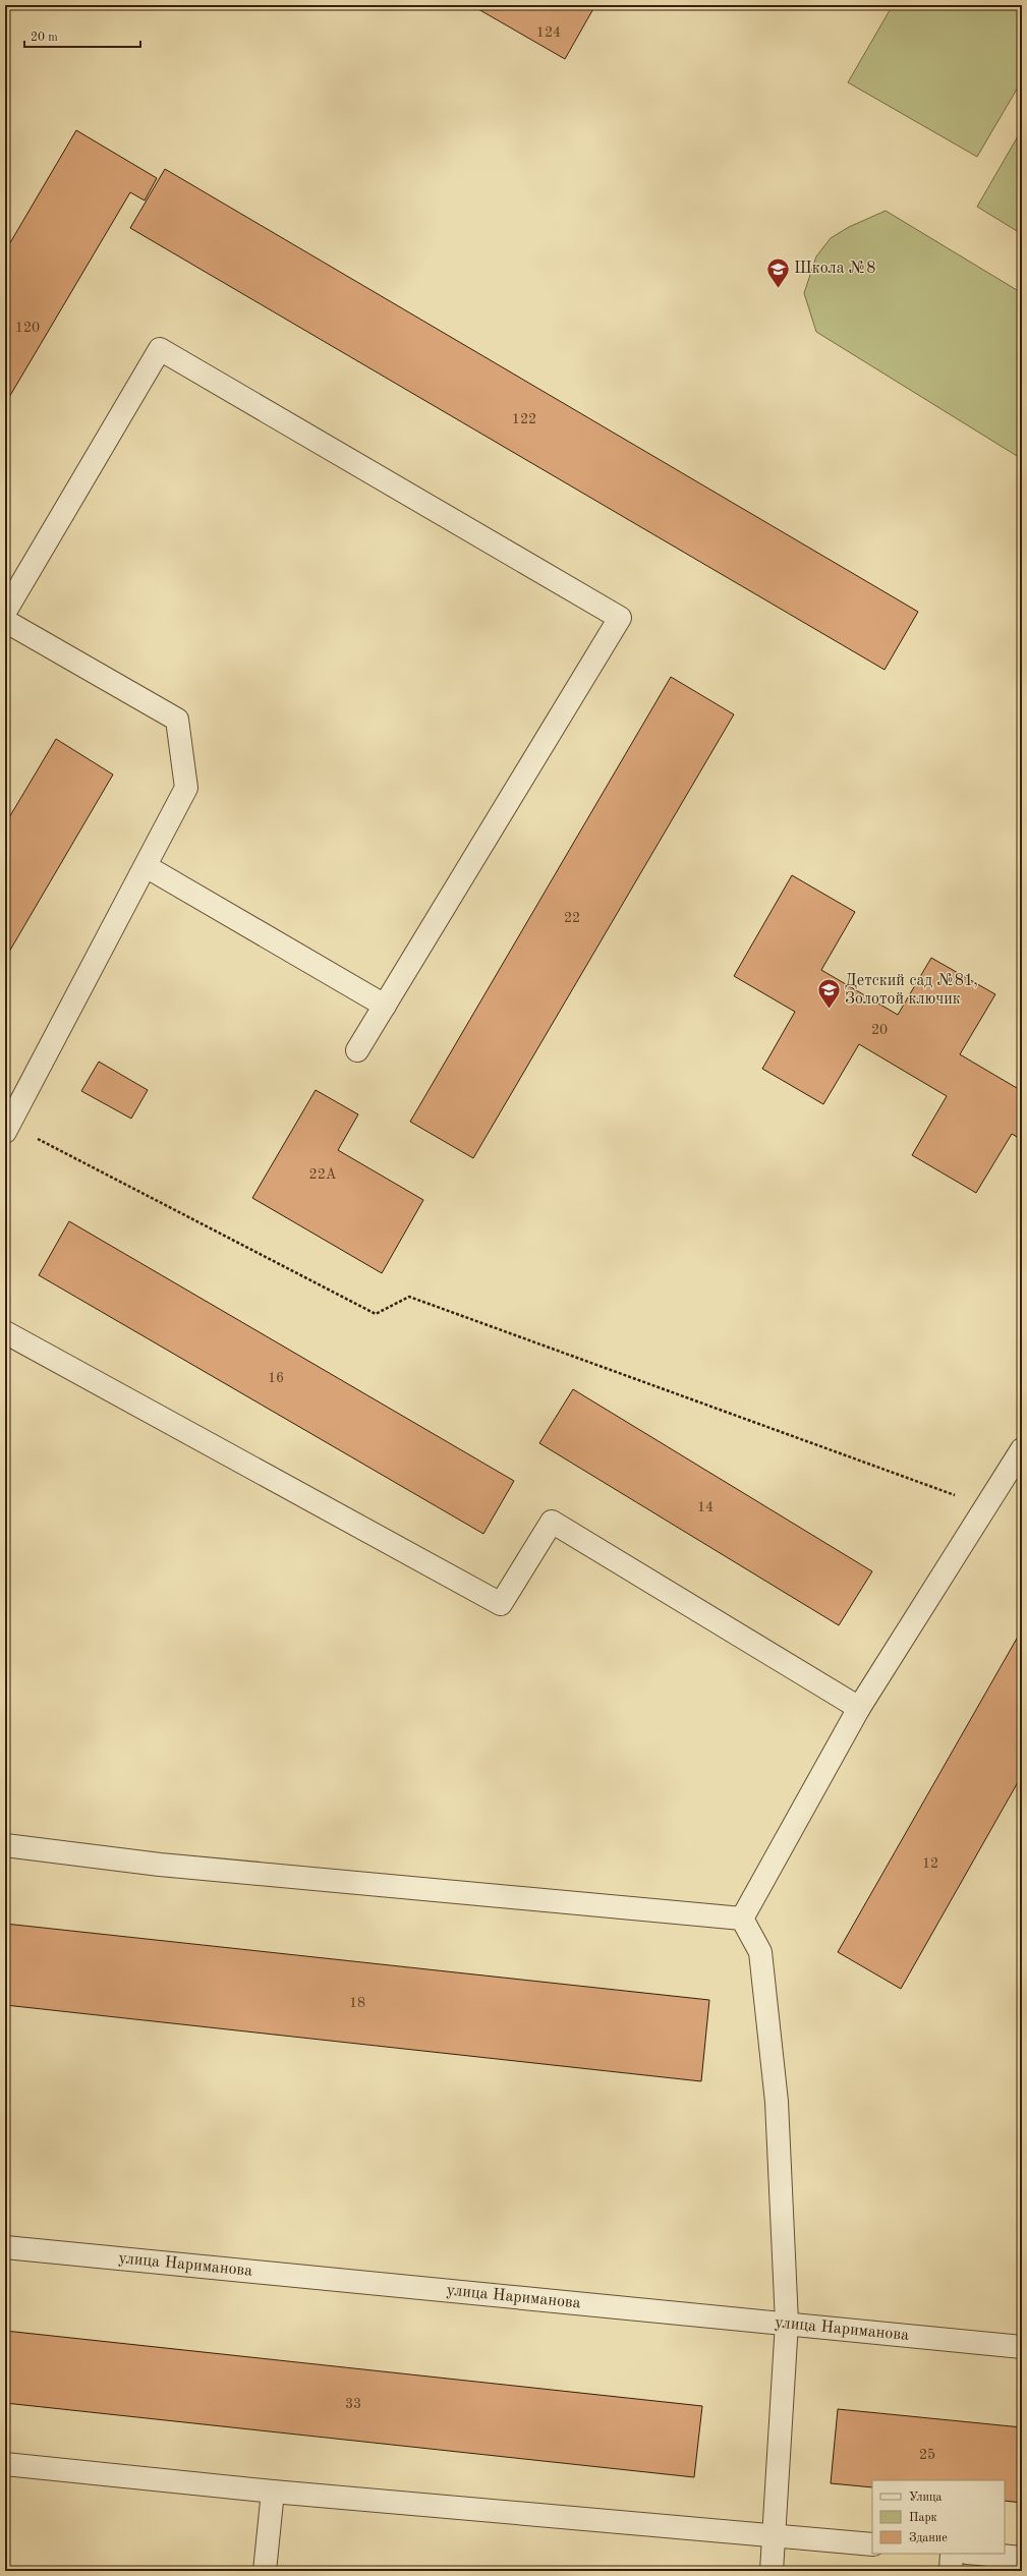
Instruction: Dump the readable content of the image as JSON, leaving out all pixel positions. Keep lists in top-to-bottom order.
{
  "streets": {
    "street": ["улица Нариманова"]
  },
  "places": {
    "school or university": ["Школа №8", "Детский сад №81, Золотой ключик"]
  },
  "house_numbers": [
    "124",
    "120",
    "122",
    "22",
    "20",
    "22А",
    "16",
    "14",
    "12",
    "18",
    "33",
    "25"
  ],
  "legend": ["Улица", "Парк", "Здание"],
  "scale_bar": "20 m"
}
